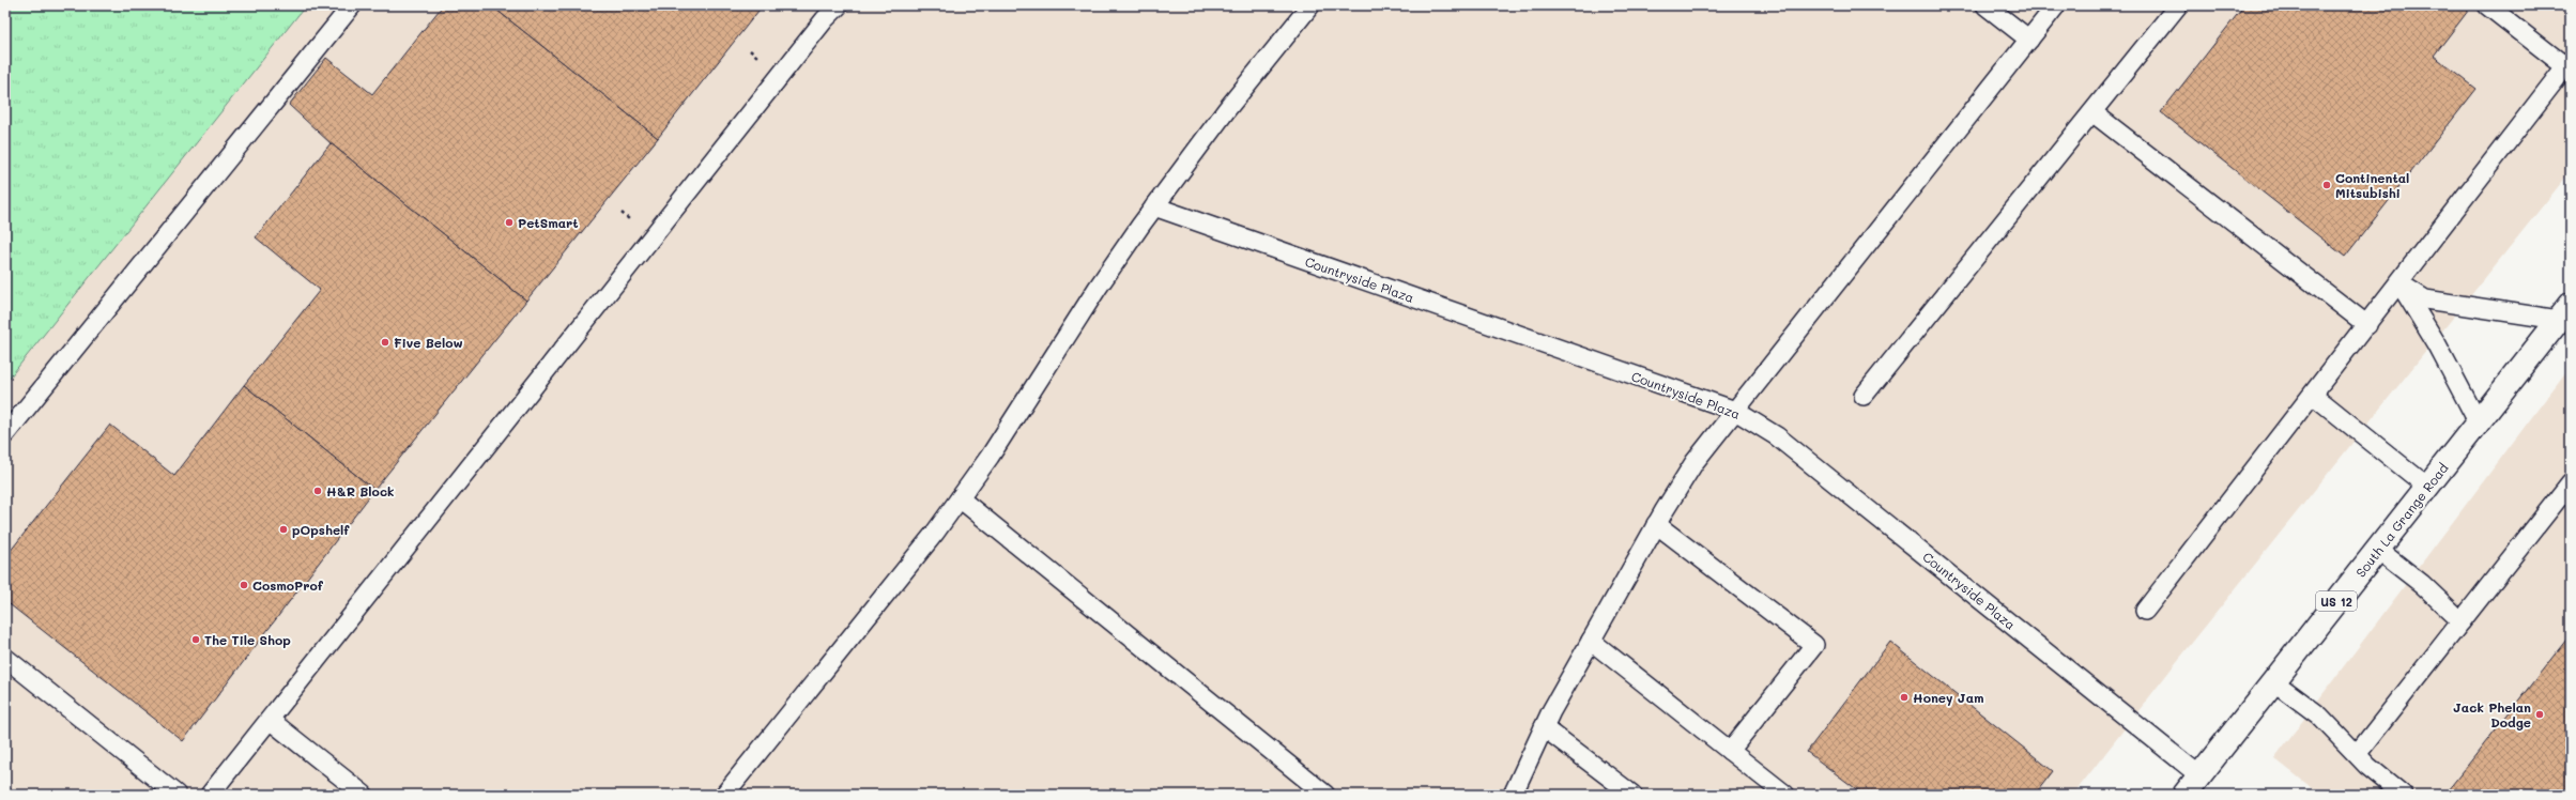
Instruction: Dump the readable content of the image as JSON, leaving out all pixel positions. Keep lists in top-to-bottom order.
{
  "streets": {
    "main road": ["South La Grange Road", "US 12"],
    "lane": ["Countryside Plaza"]
  },
  "crossings": [
    ["Countryside Plaza", "South La Grange Road"]
  ],
  "places": [
    "Continental Mitsubishi",
    "PetSmart",
    "Five Below",
    "H&R Block",
    "pOpshelf",
    "CosmoProf",
    "The Tile Shop",
    "Honey Jam",
    "Jack Phelan Dodge"
  ]
}
